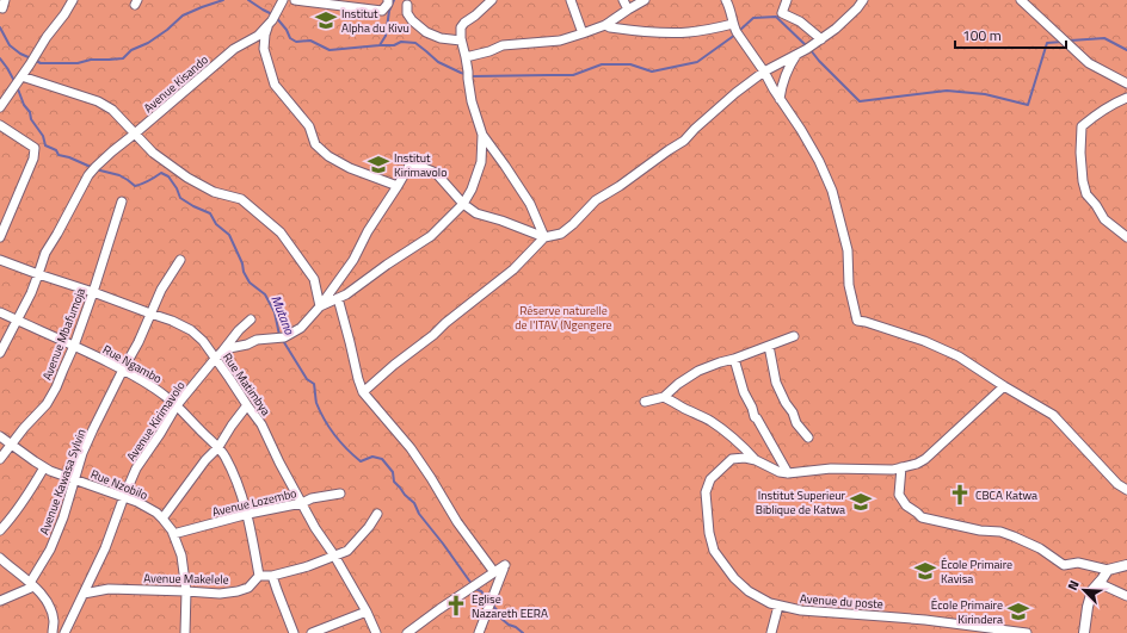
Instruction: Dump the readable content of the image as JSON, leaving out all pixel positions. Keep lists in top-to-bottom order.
{
  "streets": {
    "street": [
      "Avenue Kisando",
      "Avenue Mbafumoja",
      "Rue Ngambo",
      "Rue Matimbya",
      "Avenue Kirimavolo",
      "Avenue Kawasa Sylvin",
      "Rue Nzobilo",
      "Avenue Lozembo",
      "Avenue Makelele",
      "Avenue du poste"
    ]
  },
  "crossings": [
    ["Avenue Kisando", "Rue Matimbya"],
    ["Avenue Mbafumoja", "Rue Ngambo"],
    ["Avenue Mbafumoja", "Rue Matimbya"],
    ["Avenue Mbafumoja", "Rue Nzobilo"],
    ["Rue Ngambo", "Avenue Kirimavolo"],
    ["Rue Ngambo", "Avenue Kawasa Sylvin"],
    ["Rue Ngambo", "Avenue Lozembo"],
    ["Rue Ngambo", "Avenue Makelele"],
    ["Rue Matimbya", "Avenue Kirimavolo"],
    ["Rue Matimbya", "Avenue Kawasa Sylvin"],
    ["Rue Matimbya", "Avenue Lozembo"],
    ["Avenue Kirimavolo", "Rue Nzobilo"],
    ["Avenue Kirimavolo", "Avenue Makelele"],
    ["Avenue Kawasa Sylvin", "Rue Nzobilo"],
    ["Rue Nzobilo", "Avenue Lozembo"],
    ["Rue Nzobilo", "Avenue Makelele"]
  ],
  "water": ["Mutano"],
  "parks": ["Réserve naturelle de l'ITAV (Ngengere"],
  "places": {
    "school or university": [
      "Institut Alpha du Kivu",
      "Institut Kirimavolo",
      "Institut Superieur Biblique de Katwa",
      "École Primaire Kavisa",
      "École Primaire Kirindera"
    ],
    "church": ["CBCA Katwa", "Eglise Nazareth EERA"]
  },
  "scale_bar": "100 m",
  "north": "top left"
}
